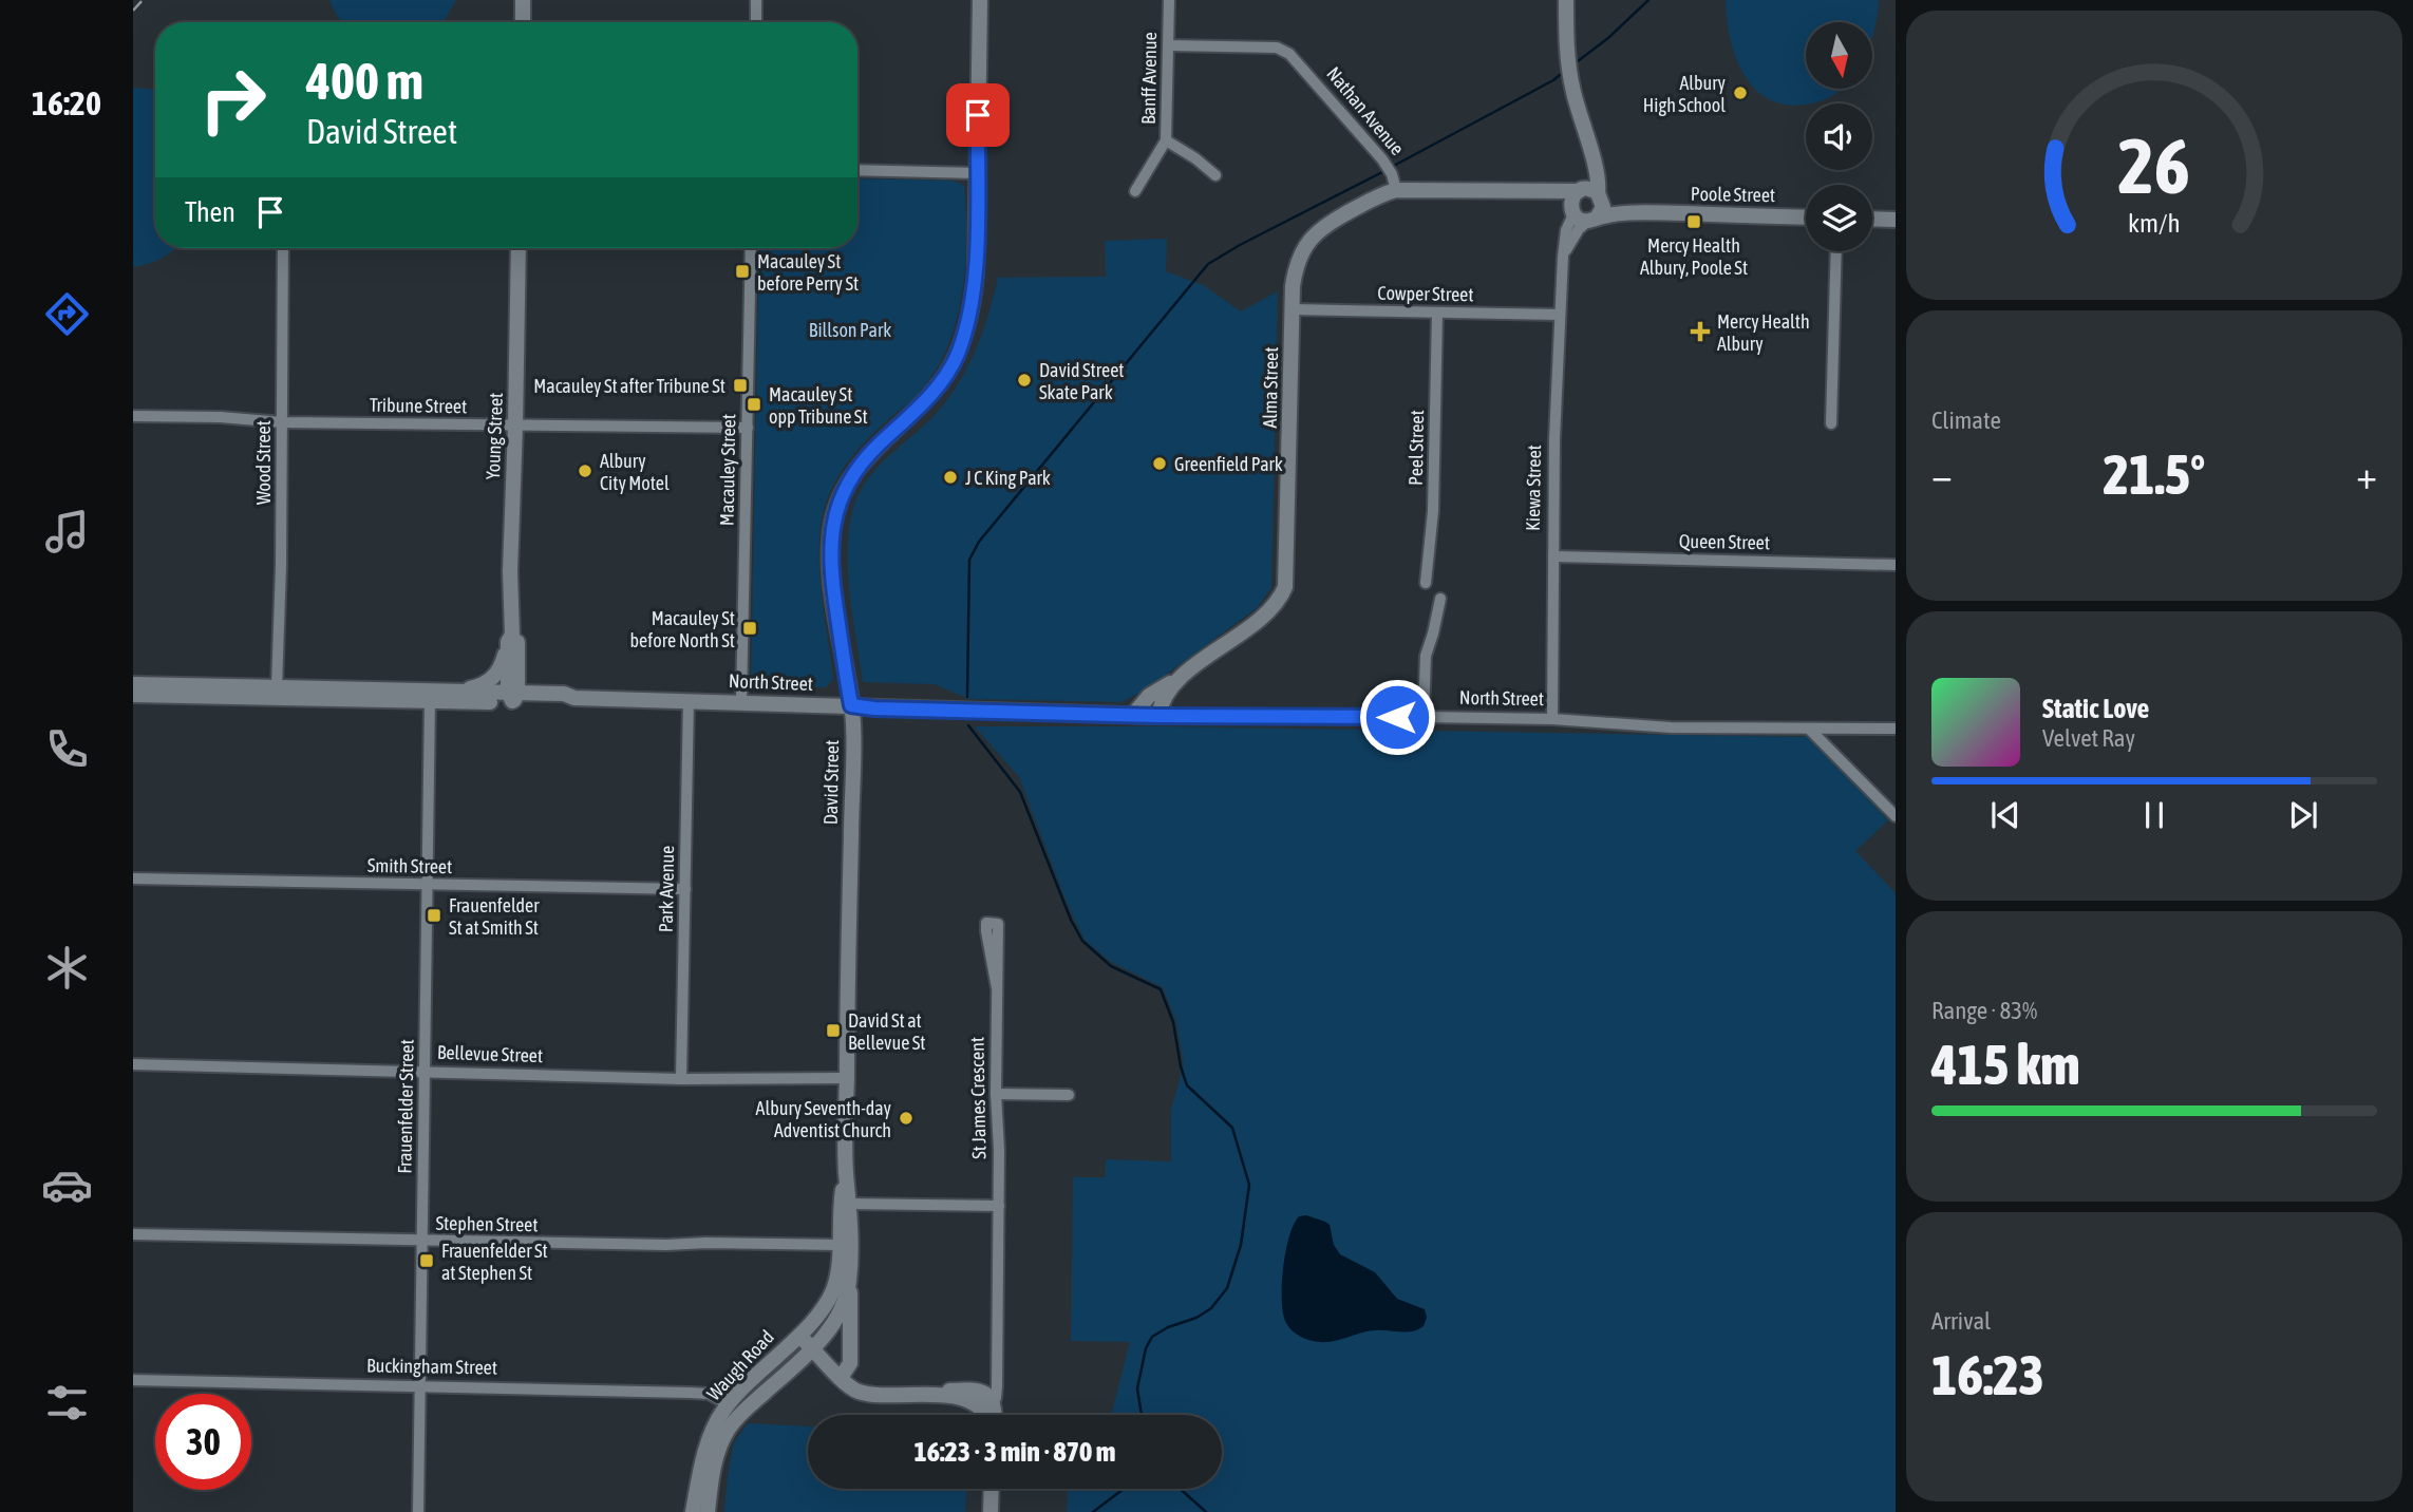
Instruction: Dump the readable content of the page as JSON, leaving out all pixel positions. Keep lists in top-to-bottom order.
{
  "streets": {
    "main road": [
      "Poole Street",
      "Alma Street",
      "Young Street",
      "North Street",
      "David Street",
      "Waugh Road"
    ],
    "street": [
      "Banff Avenue",
      "Nathan Avenue",
      "Cowper Street",
      "Tribune Street",
      "Peel Street",
      "Wood Street",
      "Macauley Street",
      "Kiewa Street",
      "Queen Street",
      "Smith Street",
      "Park Avenue",
      "Bellevue Street",
      "St James Crescent",
      "Frauenfelder Street",
      "Stephen Street",
      "Buckingham Street"
    ]
  },
  "crossings": [
    ["Banff Avenue", "Nathan Avenue"],
    ["Nathan Avenue", "Alma Street"],
    ["Poole Street", "Kiewa Street"],
    ["Cowper Street", "Alma Street"],
    ["Cowper Street", "Peel Street"],
    ["Cowper Street", "Kiewa Street"],
    ["Alma Street", "North Street"],
    ["Tribune Street", "Young Street"],
    ["Tribune Street", "Wood Street"],
    ["Tribune Street", "Macauley Street"],
    ["Young Street", "North Street"],
    ["Wood Street", "North Street"],
    ["Macauley Street", "North Street"],
    ["Kiewa Street", "Queen Street"],
    ["Kiewa Street", "North Street"],
    ["North Street", "David Street"],
    ["North Street", "Park Avenue"],
    ["North Street", "Frauenfelder Street"],
    ["David Street", "Bellevue Street"],
    ["David Street", "Stephen Street"],
    ["David Street", "Waugh Road"],
    ["Smith Street", "Park Avenue"],
    ["Smith Street", "Frauenfelder Street"],
    ["Park Avenue", "Bellevue Street"],
    ["Bellevue Street", "Frauenfelder Street"],
    ["Frauenfelder Street", "Stephen Street"],
    ["Frauenfelder Street", "Buckingham Street"],
    ["Waugh Road", "Buckingham Street"]
  ],
  "parks": ["Billson Park"],
  "places": {
    "other": [
      "Albury High School",
      "David Street Skate Park",
      "Greenfield Park",
      "Albury City Motel",
      "J C King Park",
      "Albury Seventh-day Adventist Church"
    ],
    "transit": [
      "Mercy Health Albury, Poole St",
      "Macauley St before Perry St",
      "Macauley St after Tribune St",
      "Macauley St opp Tribune St",
      "Macauley St before North St",
      "Frauenfelder St at Smith St",
      "David St at Bellevue St",
      "Frauenfelder St at Stephen St"
    ],
    "health": ["Mercy Health Albury"]
  },
  "north": "bottom",
  "page": {
    "tabs": "16:20",
    "turn": ["400 m", "David Street"],
    "then": "Then",
    "tile": [
      "Climate",
      ["Range · 83%", "415 km"],
      ["Arrival", "16:23"]
    ],
    "heat": ["−", "21.5°", "+"],
    "song": ["Static Love", "Velvet Ray"],
    "limit": "30",
    "trip": "16:23 · 3 min · 870 m",
    "gauge": ["26", "km/h"]
  }
}
